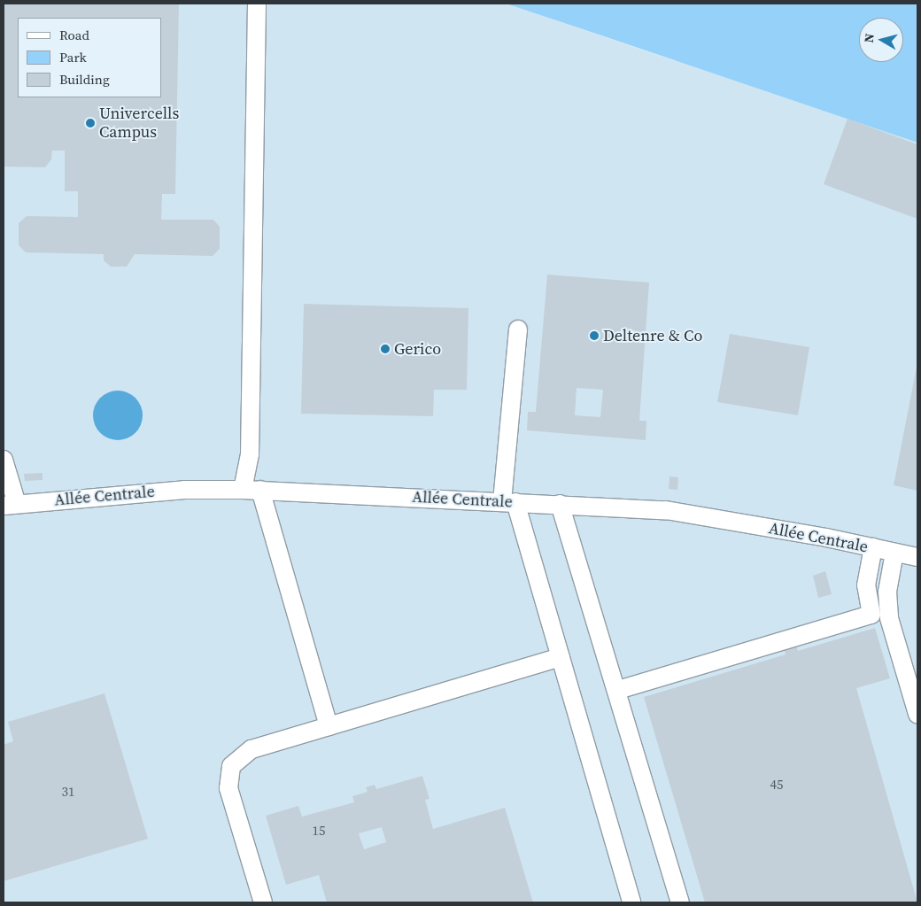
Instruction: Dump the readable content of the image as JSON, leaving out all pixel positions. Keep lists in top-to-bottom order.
{
  "streets": {
    "street": ["Allée Centrale"]
  },
  "places": ["Univercells Campus", "Deltenre & Co", "Gerico"],
  "house_numbers": ["45", "31", "15"],
  "legend": ["Road", "Park", "Building"],
  "north": "left"
}
